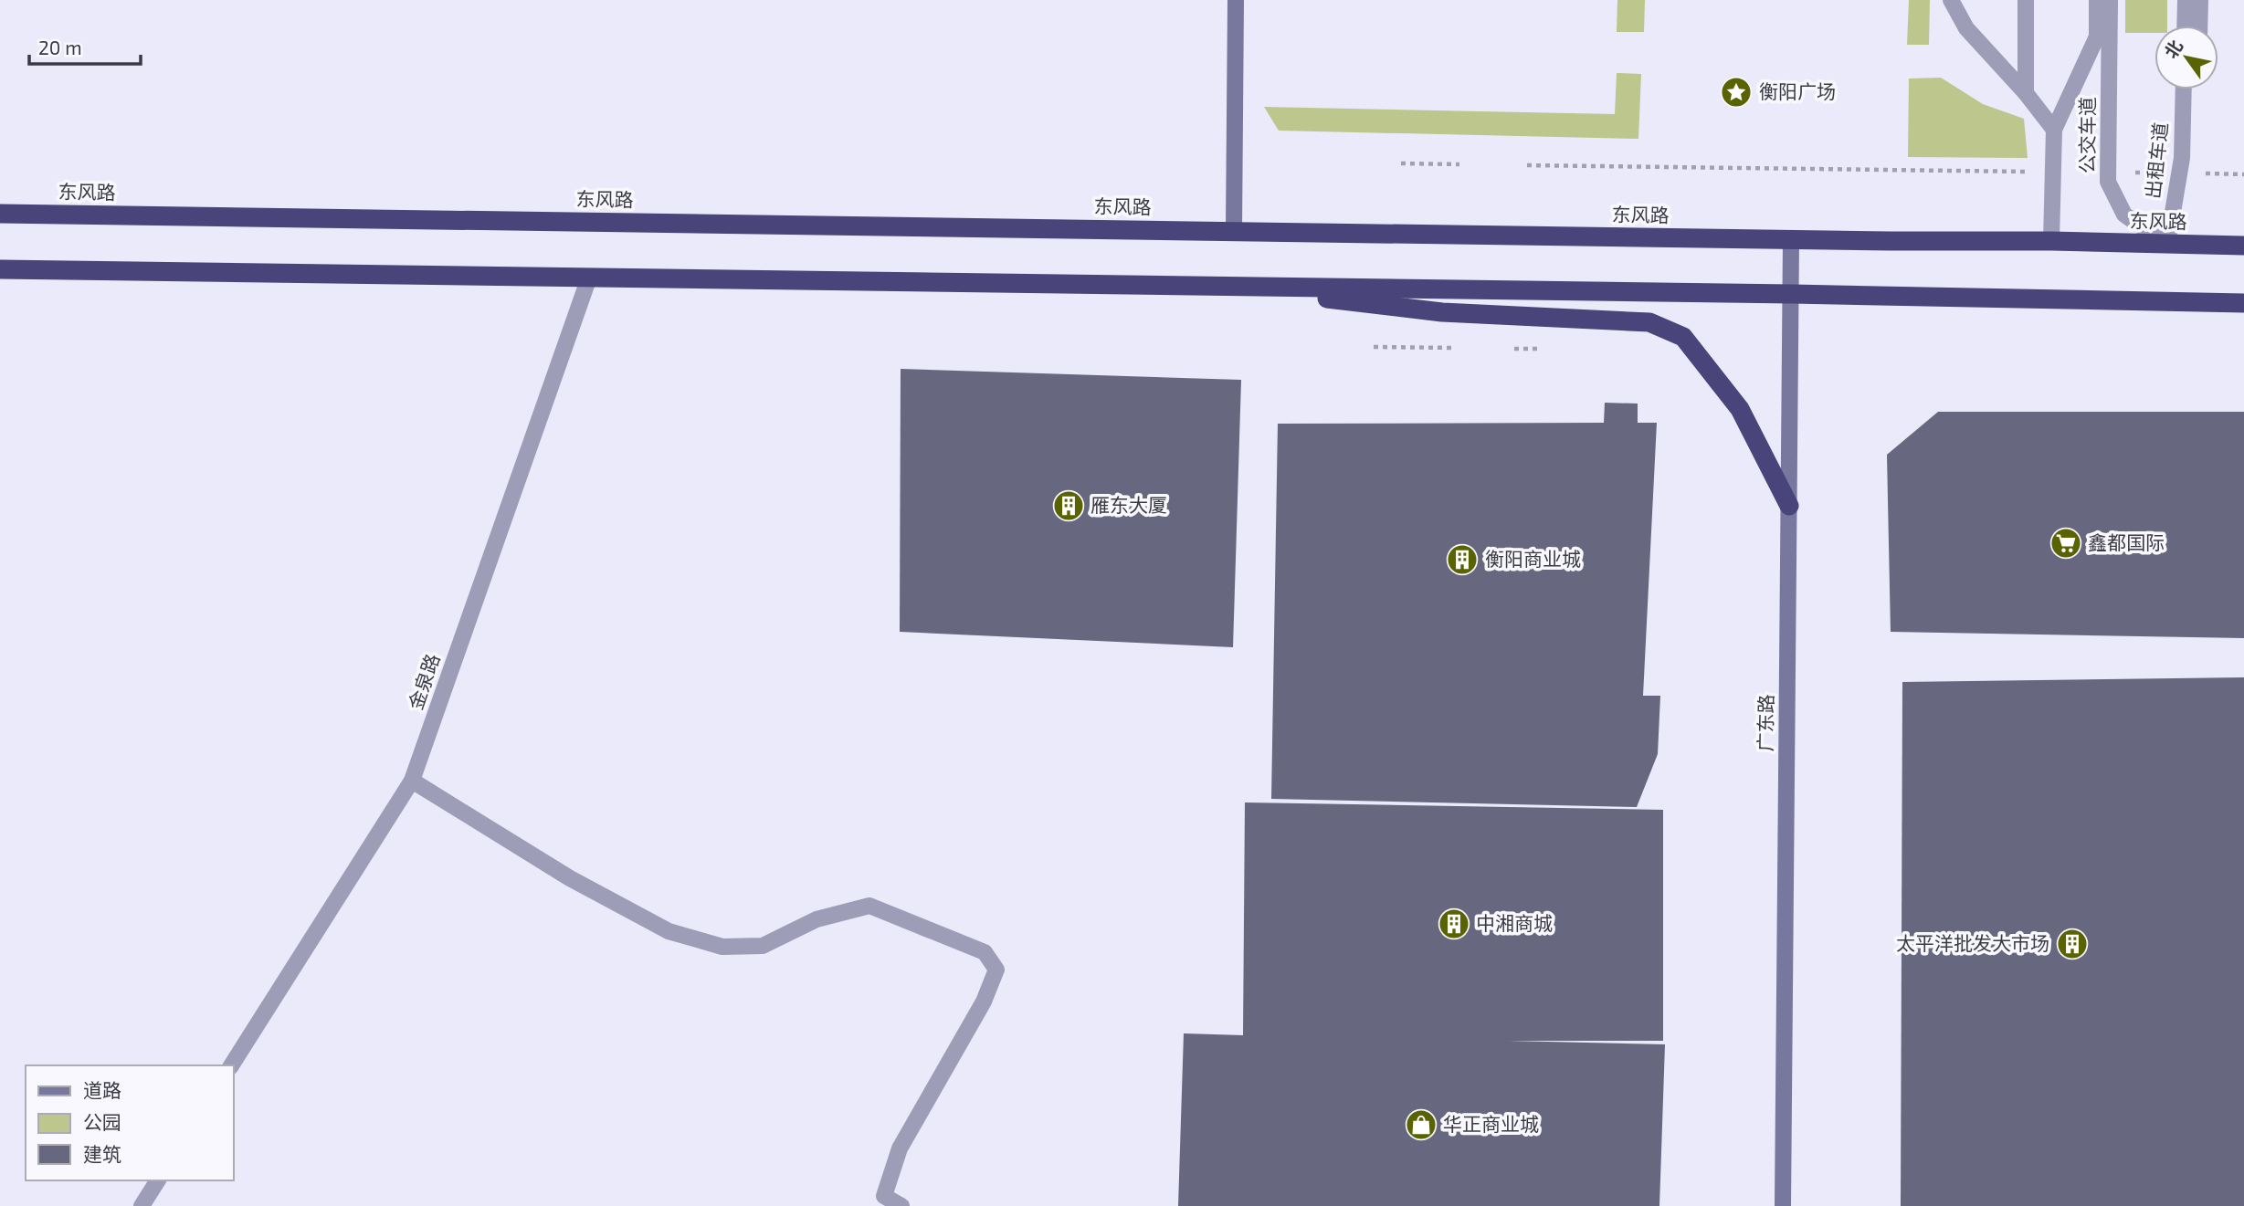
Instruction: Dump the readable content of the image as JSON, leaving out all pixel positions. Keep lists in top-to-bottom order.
{
  "streets": {
    "highway": ["东风路"],
    "main road": ["广东路"],
    "street": ["公交车道", "出租车道", "金泉路"]
  },
  "crossings": [
    ["公交车道", "出租车道"],
    ["公交车道", "东风路"],
    ["出租车道", "东风路"],
    ["东风路", "广东路"]
  ],
  "places": {
    "place": ["衡阳广场"],
    "building": [
      "雁东大厦",
      "衡阳商业城",
      "中湘商城",
      "太平洋批发大市场"
    ],
    "supermarket": ["鑫都国际"],
    "shop": ["华正商业城"]
  },
  "legend": ["道路", "公园", "建筑"],
  "scale_bar": "20 m",
  "north": "top left"
}
